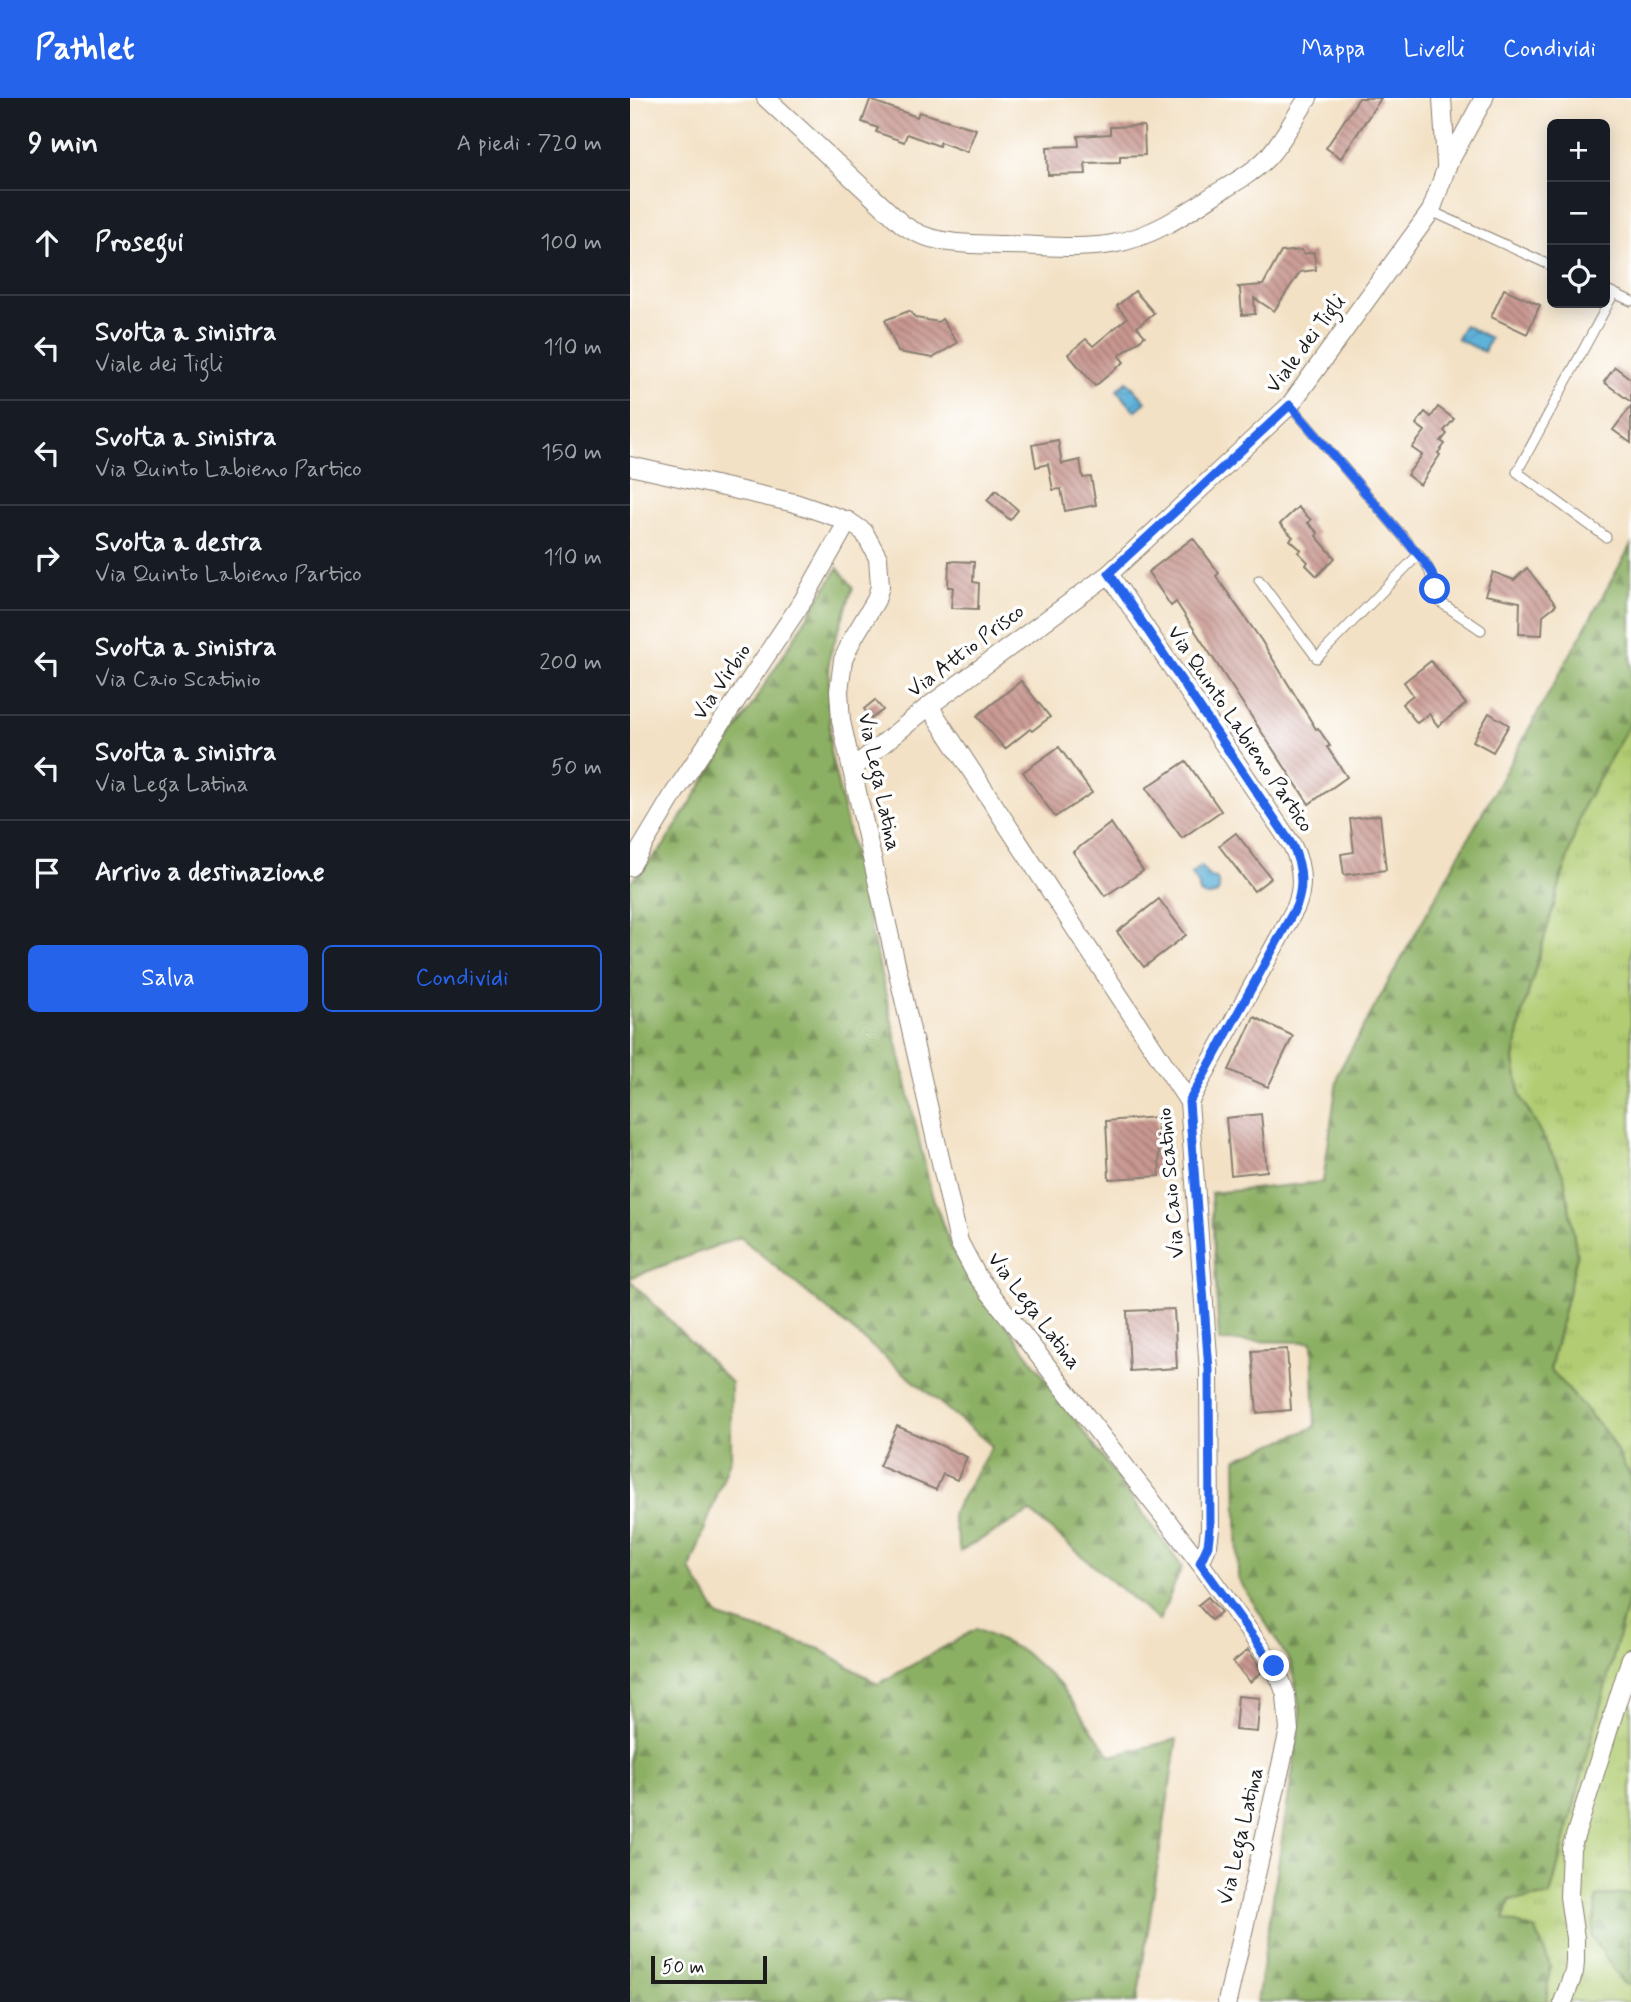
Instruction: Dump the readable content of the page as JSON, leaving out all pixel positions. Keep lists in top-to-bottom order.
{
  "streets": {
    "street": [
      "Viale dei Tigli",
      "Via Attio Prisco",
      "Via Virbio",
      "Via Quinto Labieno Partico",
      "Via Lega Latina",
      "Via Caio Scatinio"
    ]
  },
  "crossings": [
    ["Viale dei Tigli", "Via Attio Prisco"],
    ["Viale dei Tigli", "Via Quinto Labieno Partico"],
    ["Via Attio Prisco", "Via Quinto Labieno Partico"],
    ["Via Attio Prisco", "Via Lega Latina"],
    ["Via Attio Prisco", "Via Caio Scatinio"],
    ["Via Virbio", "Via Lega Latina"],
    ["Via Quinto Labieno Partico", "Via Caio Scatinio"],
    ["Via Lega Latina", "Via Caio Scatinio"]
  ],
  "scale_bar": "50 m",
  "page": {
    "header": "Pathlet",
    "nav": ["Mappa", "Livelli", "Condividi"],
    "heading": ["9 min", "A piedi · 720 m"],
    "map_buttons": ["+", "−"],
    "list": [
      ["Prosegui", "100 m"],
      ["Svolta a sinistra", "Viale dei Tigli", "110 m"],
      ["Svolta a sinistra", "Via Quinto Labieno Partico", "150 m"],
      ["Svolta a destra", "Via Quinto Labieno Partico", "110 m"],
      ["Svolta a sinistra", "Via Caio Scatinio", "200 m"],
      ["Svolta a sinistra", "Via Lega Latina", "50 m"],
      "Arrivo a destinazione"
    ],
    "buttons": ["Salva", "Condividi"],
    "scale": "50 m"
  }
}
